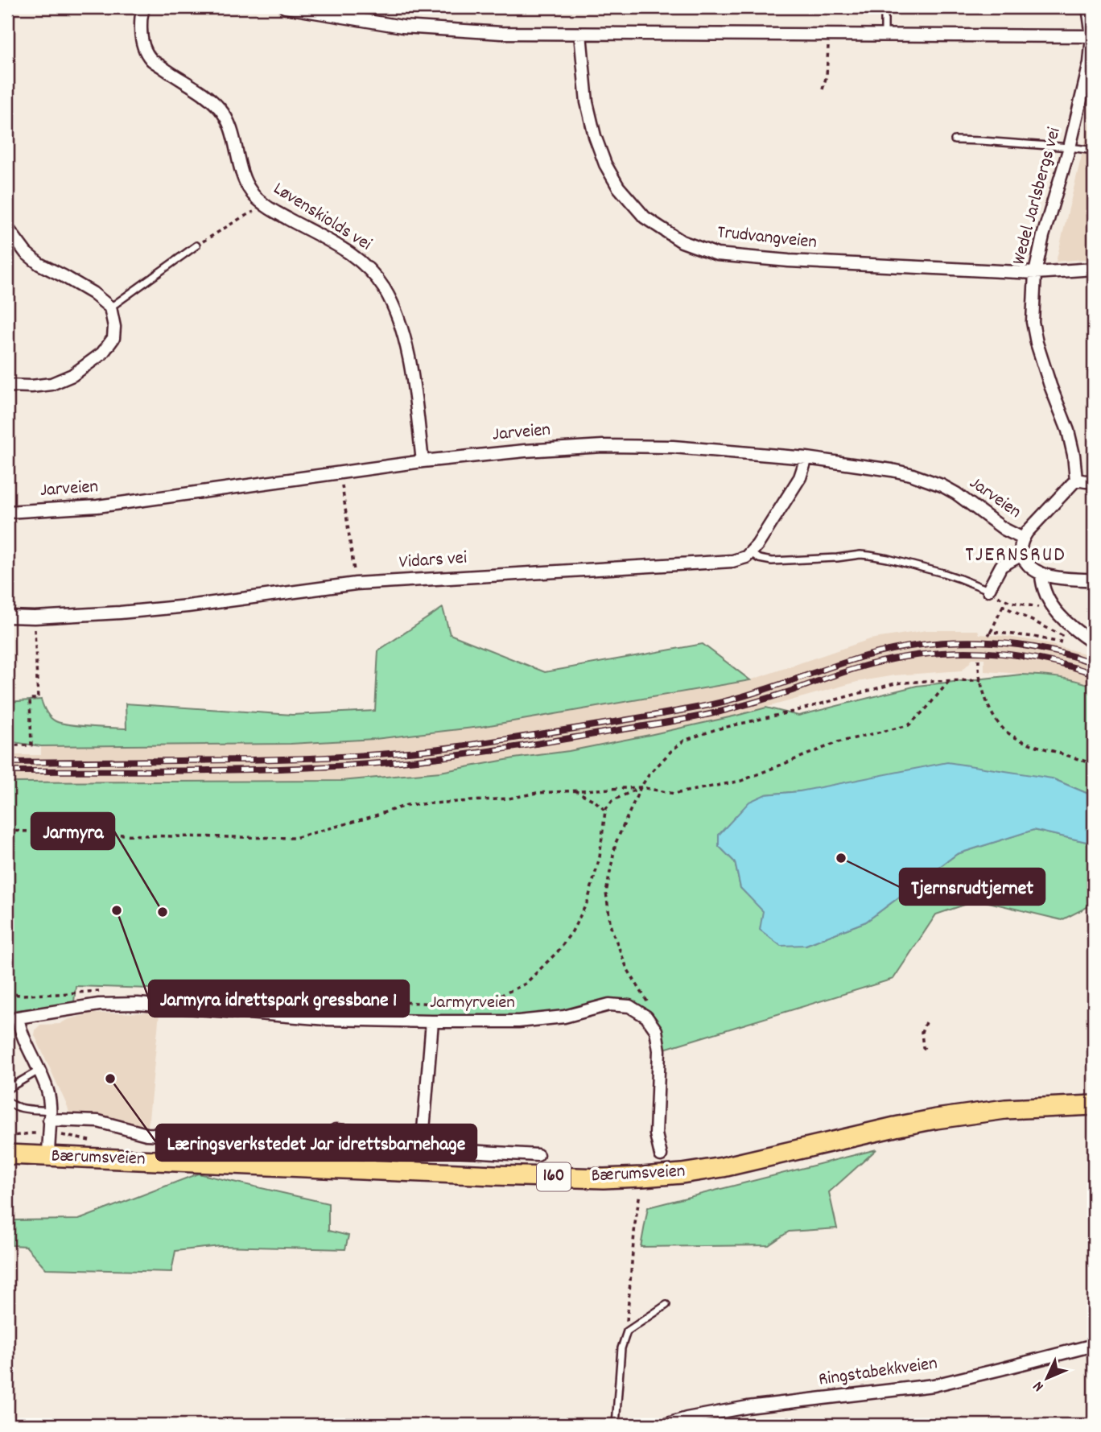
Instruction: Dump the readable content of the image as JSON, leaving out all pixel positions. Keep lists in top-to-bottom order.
{
  "streets": {
    "main road": ["Bærumsveien", "160"],
    "street": [
      "Wedel Jarlsbergs vei",
      "Løvenskiolds vei",
      "Trudvangveien",
      "Jarveien",
      "Vidars vei",
      "Jarmyrveien",
      "Ringstabekkveien"
    ]
  },
  "crossings": [
    ["Wedel Jarlsbergs vei", "Trudvangveien"],
    ["Løvenskiolds vei", "Jarveien"],
    ["Jarmyrveien", "Bærumsveien"]
  ],
  "districts": ["TJERNSRUD"],
  "places": [
    "Tjernsrudtjernet",
    "Jarmyra idrettspark gressbane 1",
    "Jarmyra",
    "Læringsverkstedet Jar idrettsbarnehage"
  ],
  "north": "bottom left"
}
